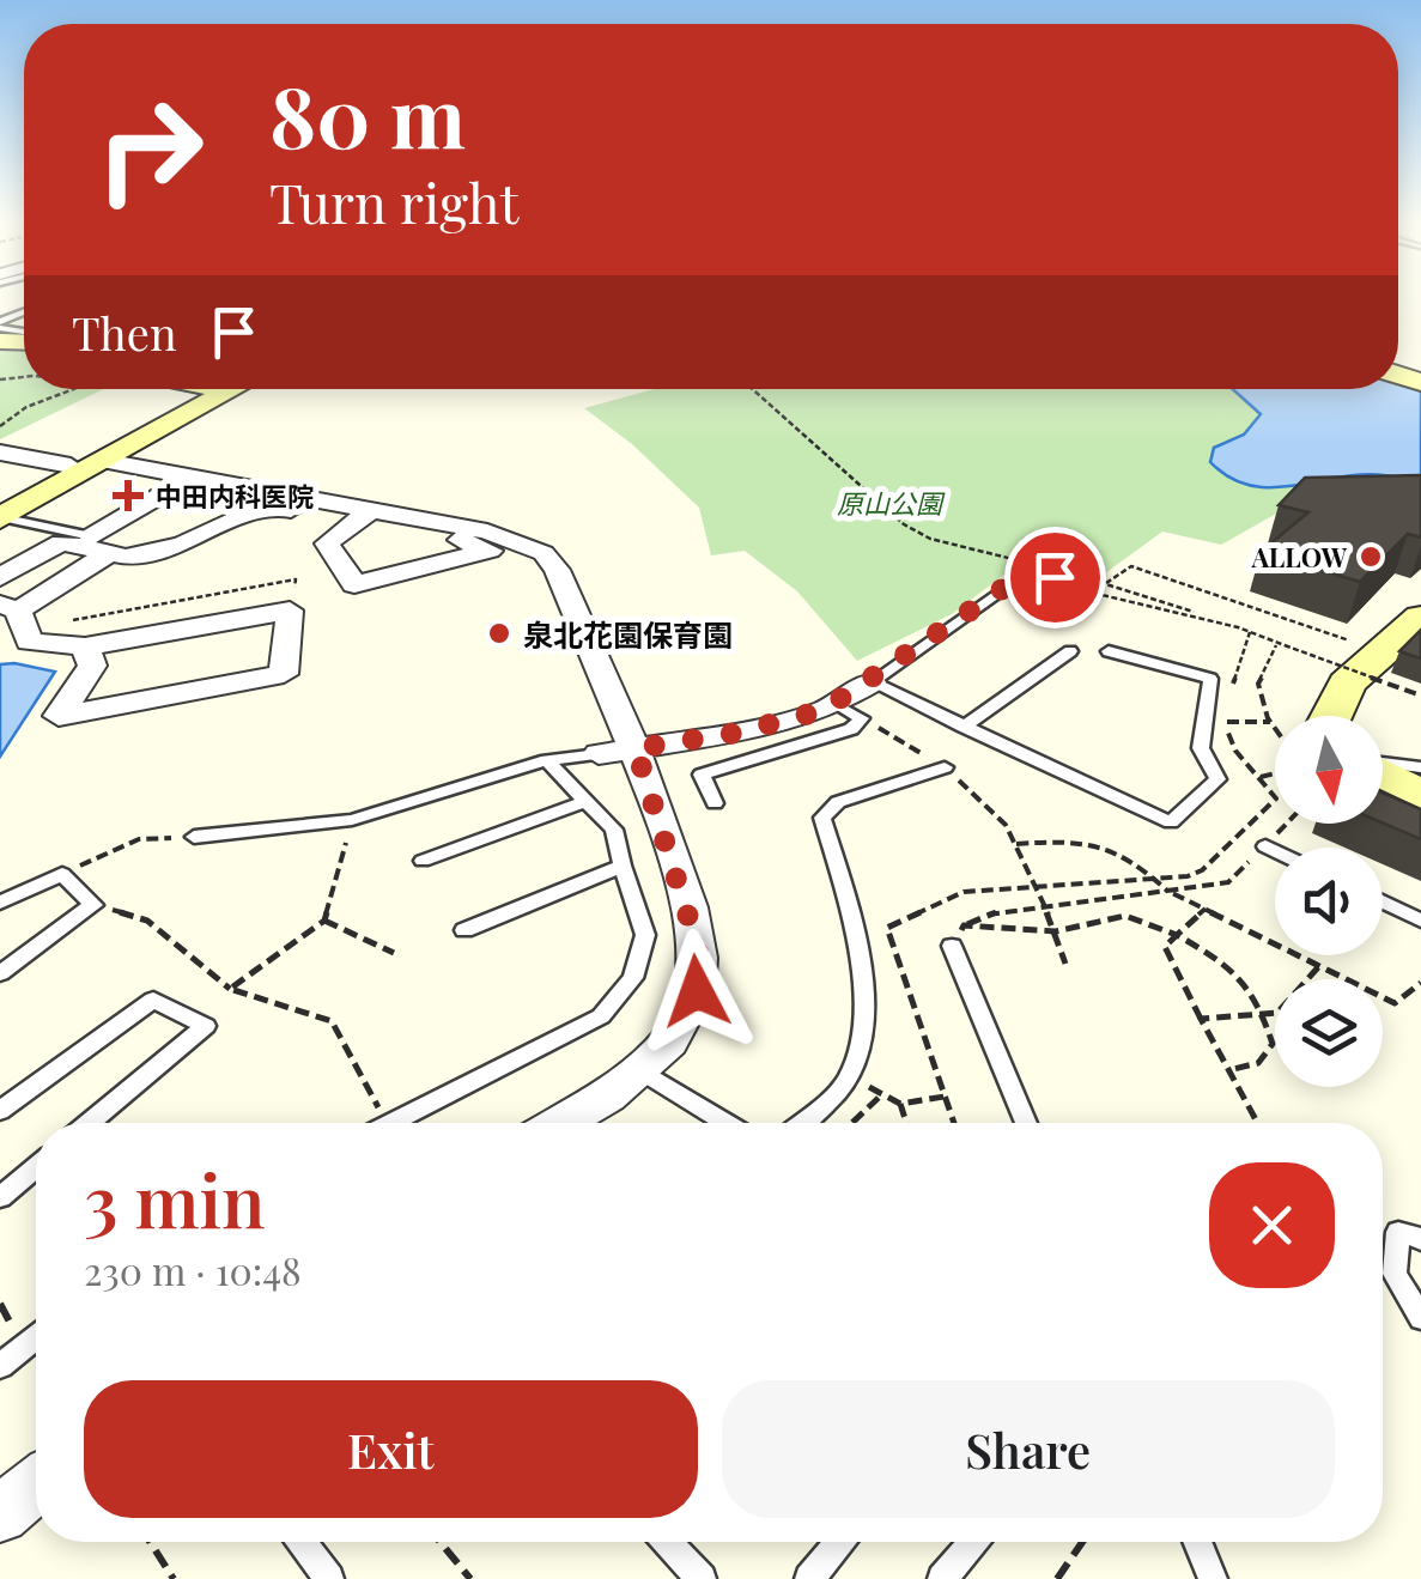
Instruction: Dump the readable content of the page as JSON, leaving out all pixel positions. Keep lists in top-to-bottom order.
{
  "parks": ["原山公園"],
  "places": {
    "health": ["中田内科医院"],
    "other": ["ALLOW", "泉北花園保育園"]
  },
  "north": "bottom",
  "page": {
    "turn": ["80 m", "Turn right"],
    "then": "Then",
    "heading": ["3 min", "230 m · 10:48"],
    "buttons": ["Exit", "Share"]
  }
}
